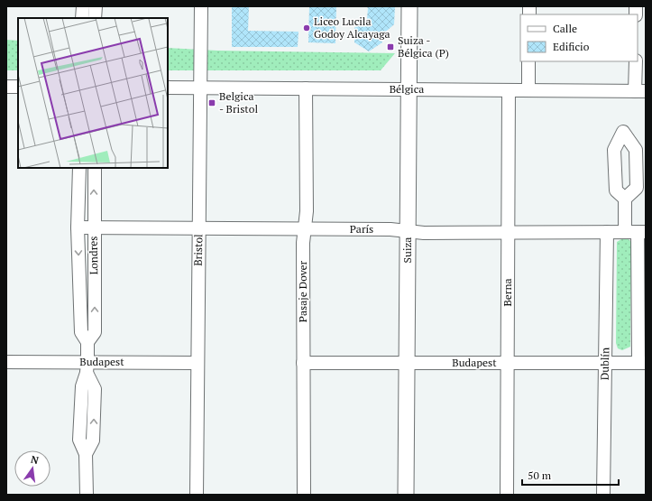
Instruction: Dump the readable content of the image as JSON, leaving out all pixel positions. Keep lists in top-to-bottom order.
{
  "streets": {
    "street": [
      "Bélgica",
      "París",
      "Bristol",
      "Suiza",
      "Londres",
      "Pasaje Dover",
      "Berna",
      "Budapest",
      "Dublín"
    ]
  },
  "crossings": [
    ["Bélgica", "Bristol"],
    ["Bélgica", "Suiza"],
    ["Bélgica", "Pasaje Dover"],
    ["Bélgica", "Berna"],
    ["París", "Bristol"],
    ["París", "Suiza"],
    ["París", "Londres"],
    ["París", "Pasaje Dover"],
    ["París", "Berna"],
    ["París", "Dublín"],
    ["Bristol", "Budapest"],
    ["Suiza", "Budapest"],
    ["Londres", "Budapest"],
    ["Pasaje Dover", "Budapest"],
    ["Berna", "Budapest"],
    ["Budapest", "Dublín"]
  ],
  "places": {
    "other": ["Liceo Lucila Godoy Alcayaga"],
    "transit": ["Suiza - Bélgica (P)", "Belgica - Bristol"]
  },
  "legend": ["Calle", "Edificio"],
  "scale_bar": "50 m",
  "north": "top"
}
